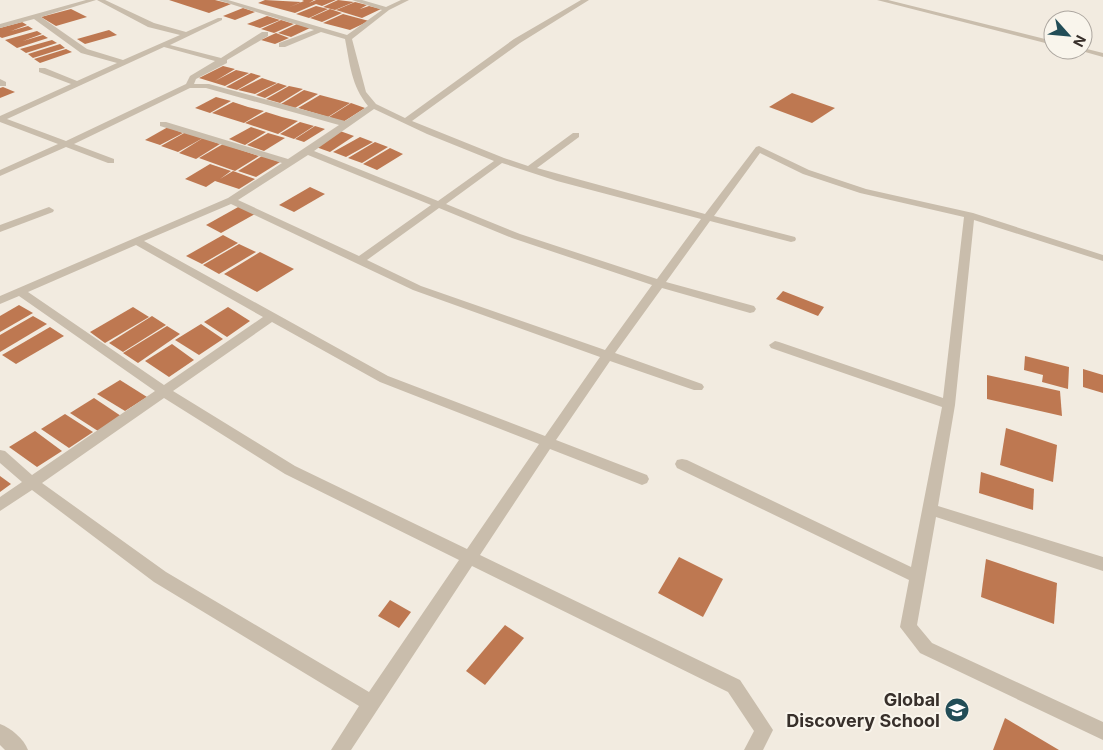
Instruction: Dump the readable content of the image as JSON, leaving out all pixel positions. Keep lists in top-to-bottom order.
{
  "places": {
    "school or university": ["Global Discovery School"]
  },
  "north": "bottom right"
}
